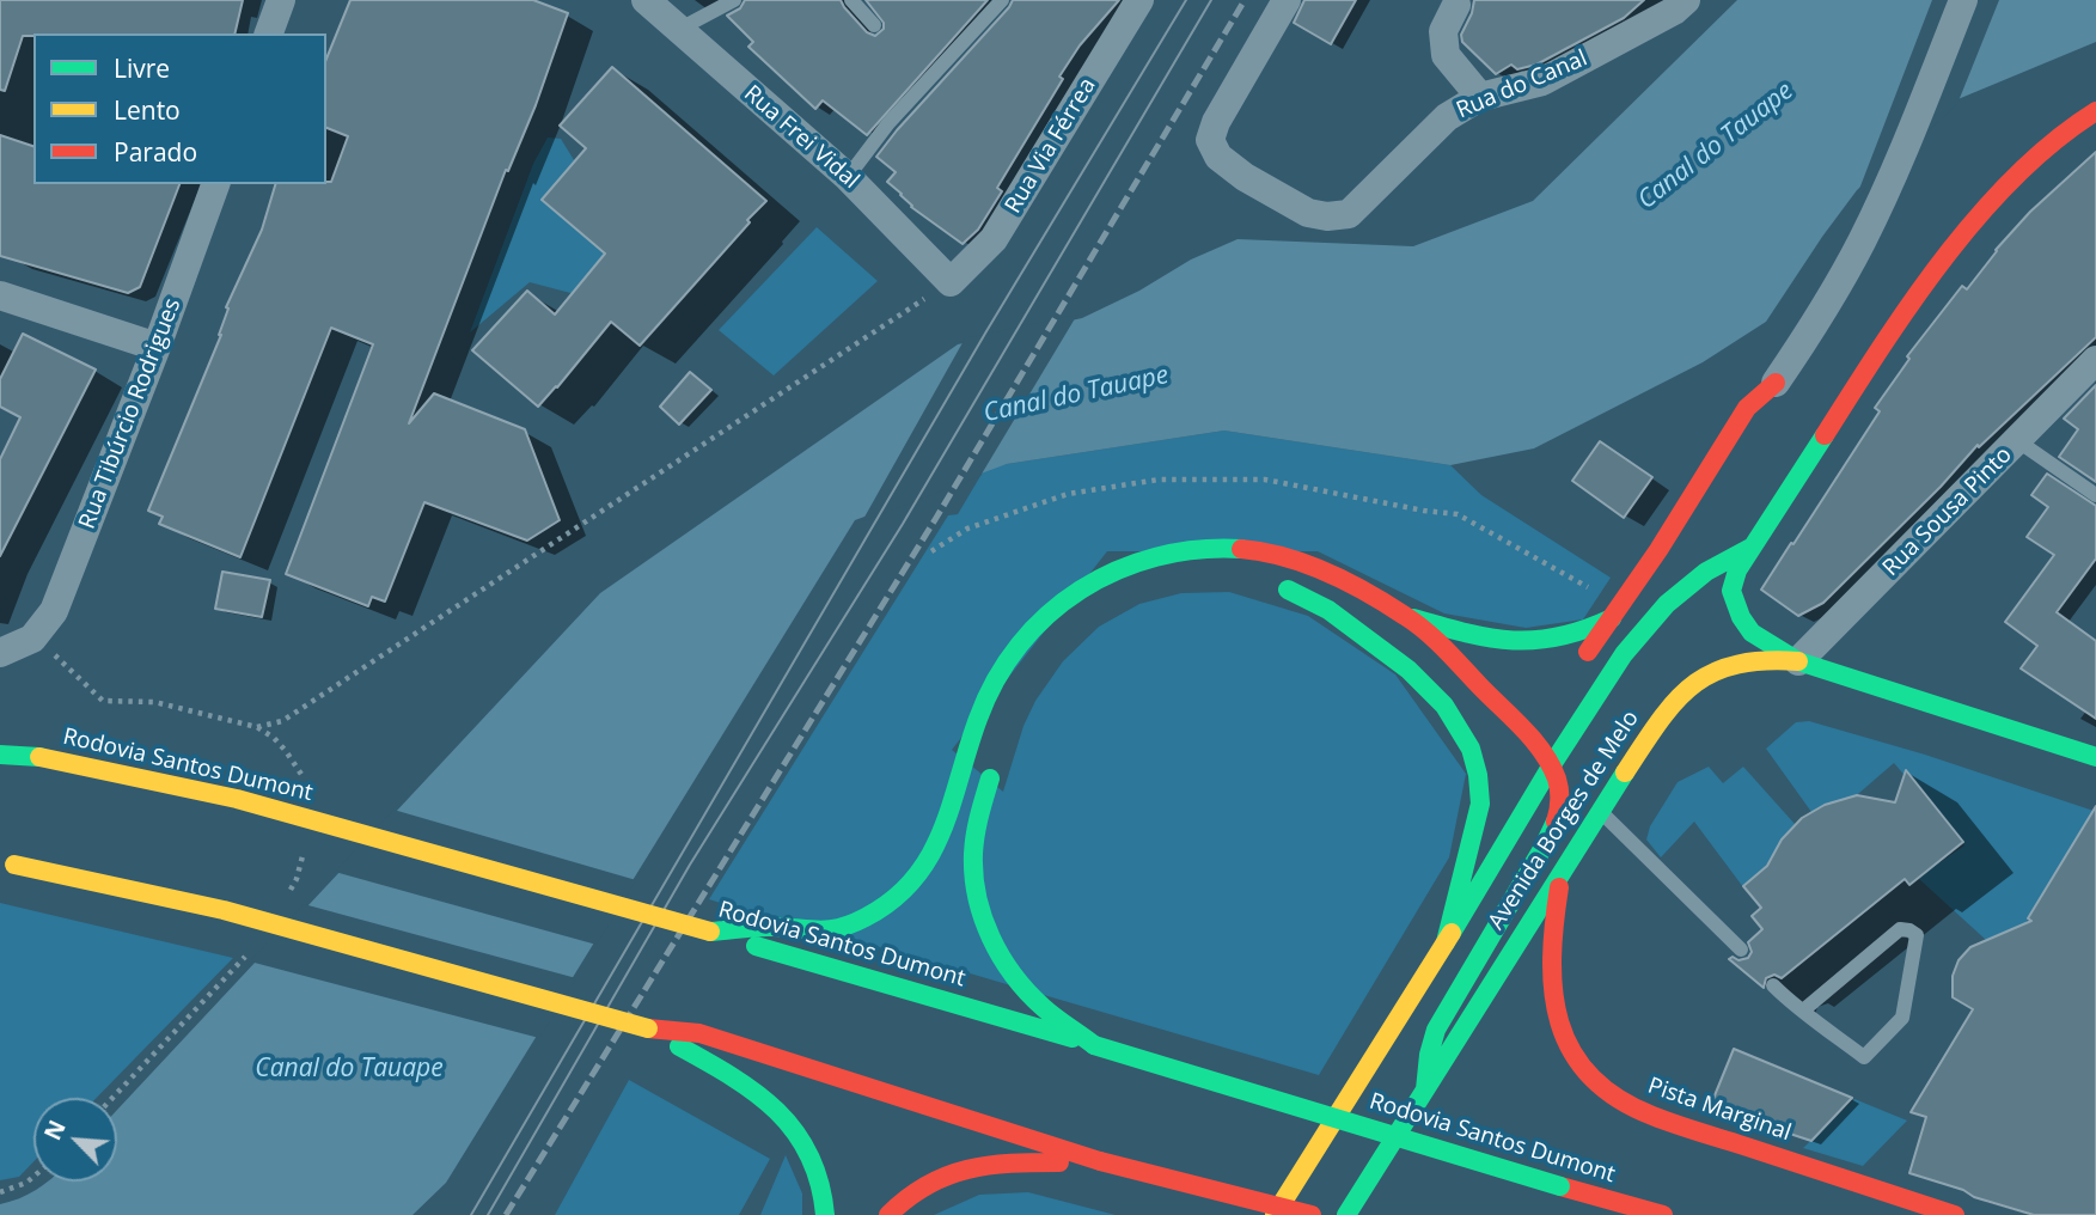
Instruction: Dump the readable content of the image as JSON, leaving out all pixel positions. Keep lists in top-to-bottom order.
{
  "streets": {
    "main road": ["Rodovia Santos Dumont", "Avenida Borges de Melo", "Pista Marginal"],
    "street": [
      "Rua do Canal",
      "Rua Frei Vidal",
      "Rua Via Férrea",
      "Rua Tibúrcio Rodrigues",
      "Rua Sousa Pinto"
    ]
  },
  "crossings": [
    ["Rua Frei Vidal", "Rua Via Férrea"],
    ["Rua Sousa Pinto", "Avenida Borges de Melo"],
    ["Avenida Borges de Melo", "Pista Marginal"]
  ],
  "water": ["Canal do Tauape"],
  "legend": ["Livre", "Lento", "Parado"],
  "north": "top left"
}
